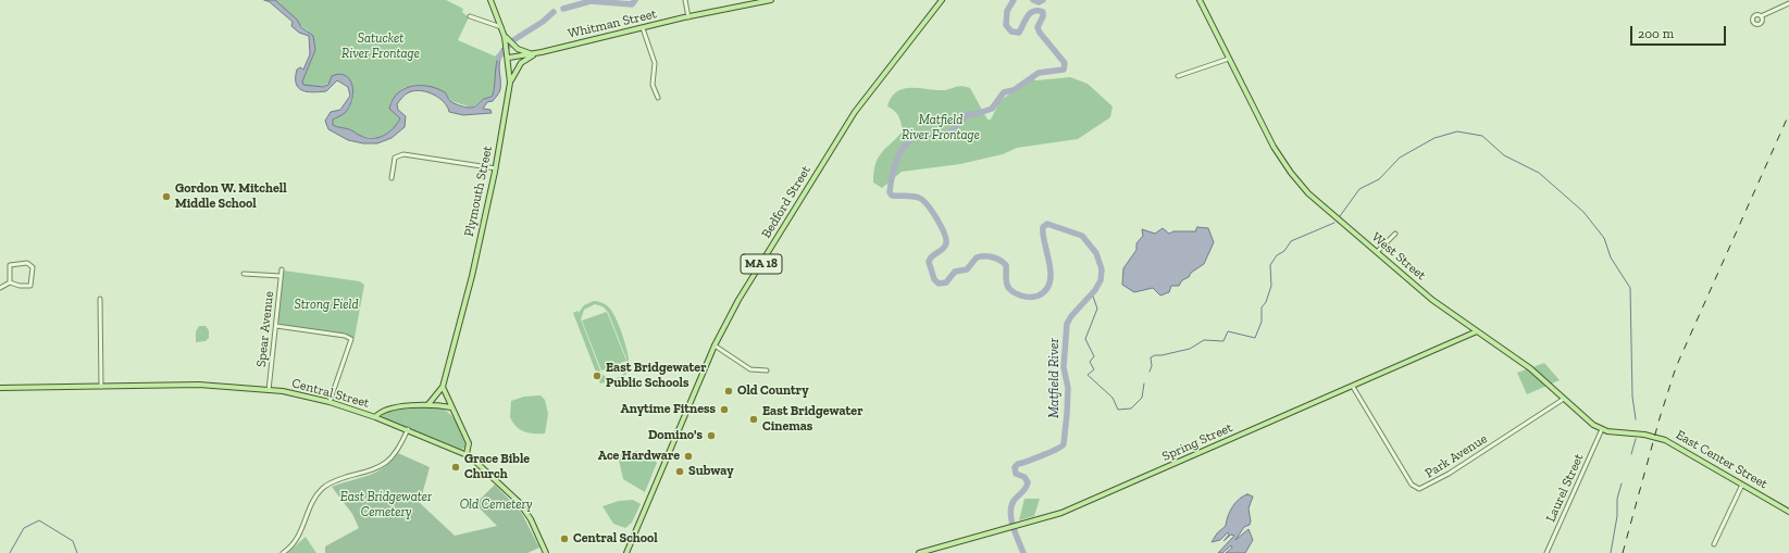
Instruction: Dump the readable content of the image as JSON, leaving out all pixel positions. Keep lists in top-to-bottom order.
{
  "streets": {
    "main road": [
      "Whitman Street",
      "Plymouth Street",
      "Bedford Street",
      "West Street",
      "MA 18",
      "Central Street",
      "Spring Street",
      "East Center Street"
    ],
    "street": ["Spear Avenue", "Park Avenue", "Laurel Street"]
  },
  "crossings": [
    ["Whitman Street", "Plymouth Street"],
    ["West Street", "Spring Street"],
    ["West Street", "Park Avenue"],
    ["West Street", "East Center Street"],
    ["West Street", "Laurel Street"],
    ["Spear Avenue", "Central Street"],
    ["Spring Street", "Park Avenue"]
  ],
  "water": ["Matfield River"],
  "parks": [
    "Satucket River Frontage",
    "Matfield River Frontage",
    "Strong Field",
    "East Bridgewater Cemetery",
    "Old Cemetery"
  ],
  "places": [
    "Gordon W. Mitchell Middle School",
    "East Bridgewater Public Schools",
    "Old Country",
    "Anytime Fitness",
    "East Bridgewater Cinemas",
    "Domino's",
    "Ace Hardware",
    "Grace Bible Church",
    "Subway",
    "Central School"
  ],
  "scale_bar": "200 m"
}
